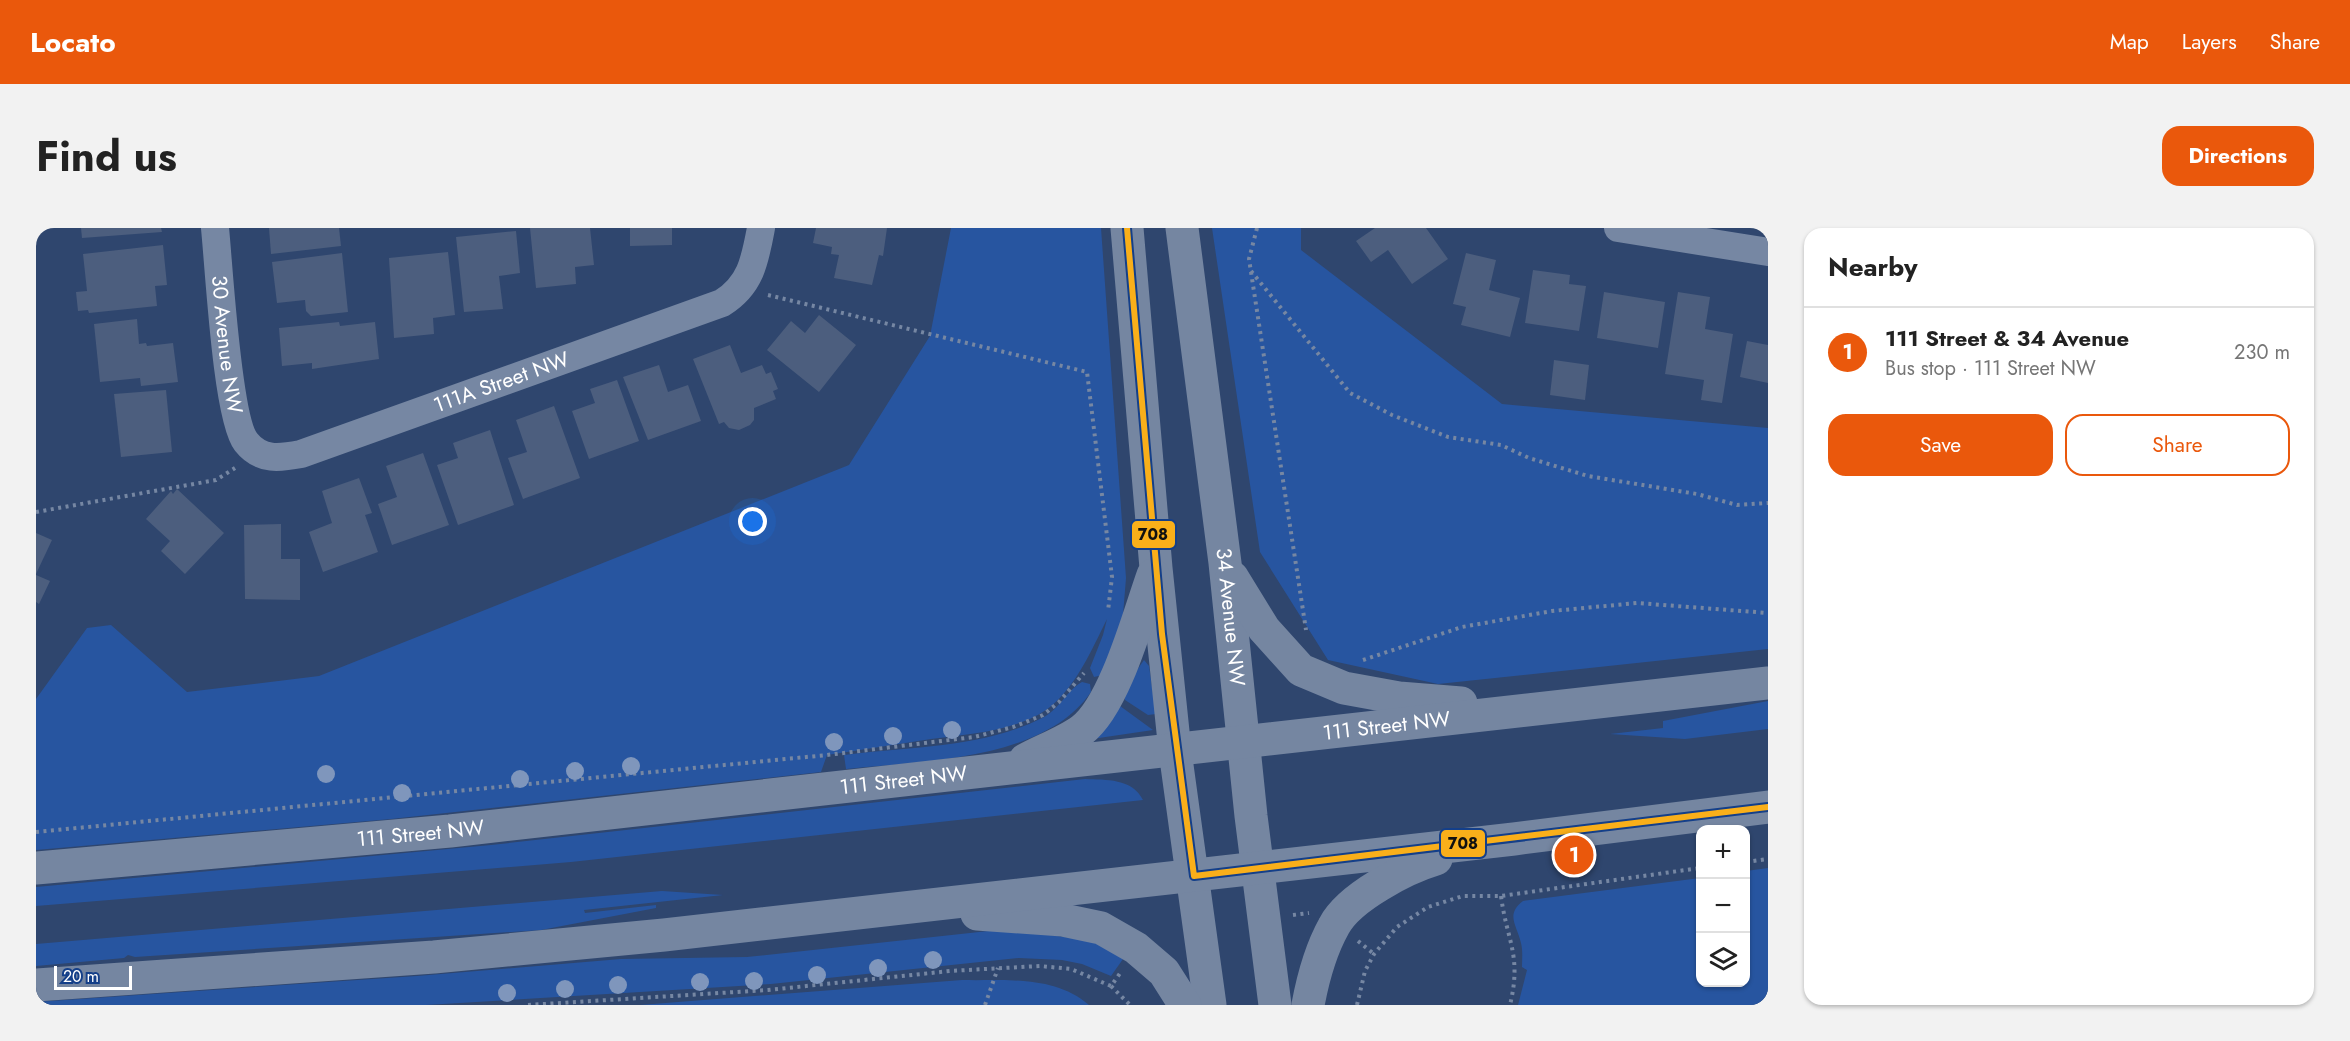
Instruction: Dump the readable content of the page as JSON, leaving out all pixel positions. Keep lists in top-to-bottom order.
{
  "streets": {
    "main road": ["34 Avenue NW", "111 Street NW"],
    "street": ["30 Avenue NW", "111A Street NW"]
  },
  "crossings": [
    ["30 Avenue NW", "111A Street NW"],
    ["34 Avenue NW", "111 Street NW"]
  ],
  "lines": ["transit line 708"],
  "scale_bar": "20 m",
  "page": {
    "header": "Locato",
    "nav": ["Map", "Layers", "Share"],
    "title": "Find us",
    "buttons": [
      "Directions",
      ["Save", "Share"]
    ],
    "heading": "Nearby",
    "list": [
      {
        "mark": "1",
        "name": "111 Street & 34 Avenue",
        "note": "Bus stop · 111 Street NW",
        "value": "230 m"
      }
    ],
    "map_buttons": ["+", "−"],
    "pins": "1",
    "scale": "20 m"
  }
}
